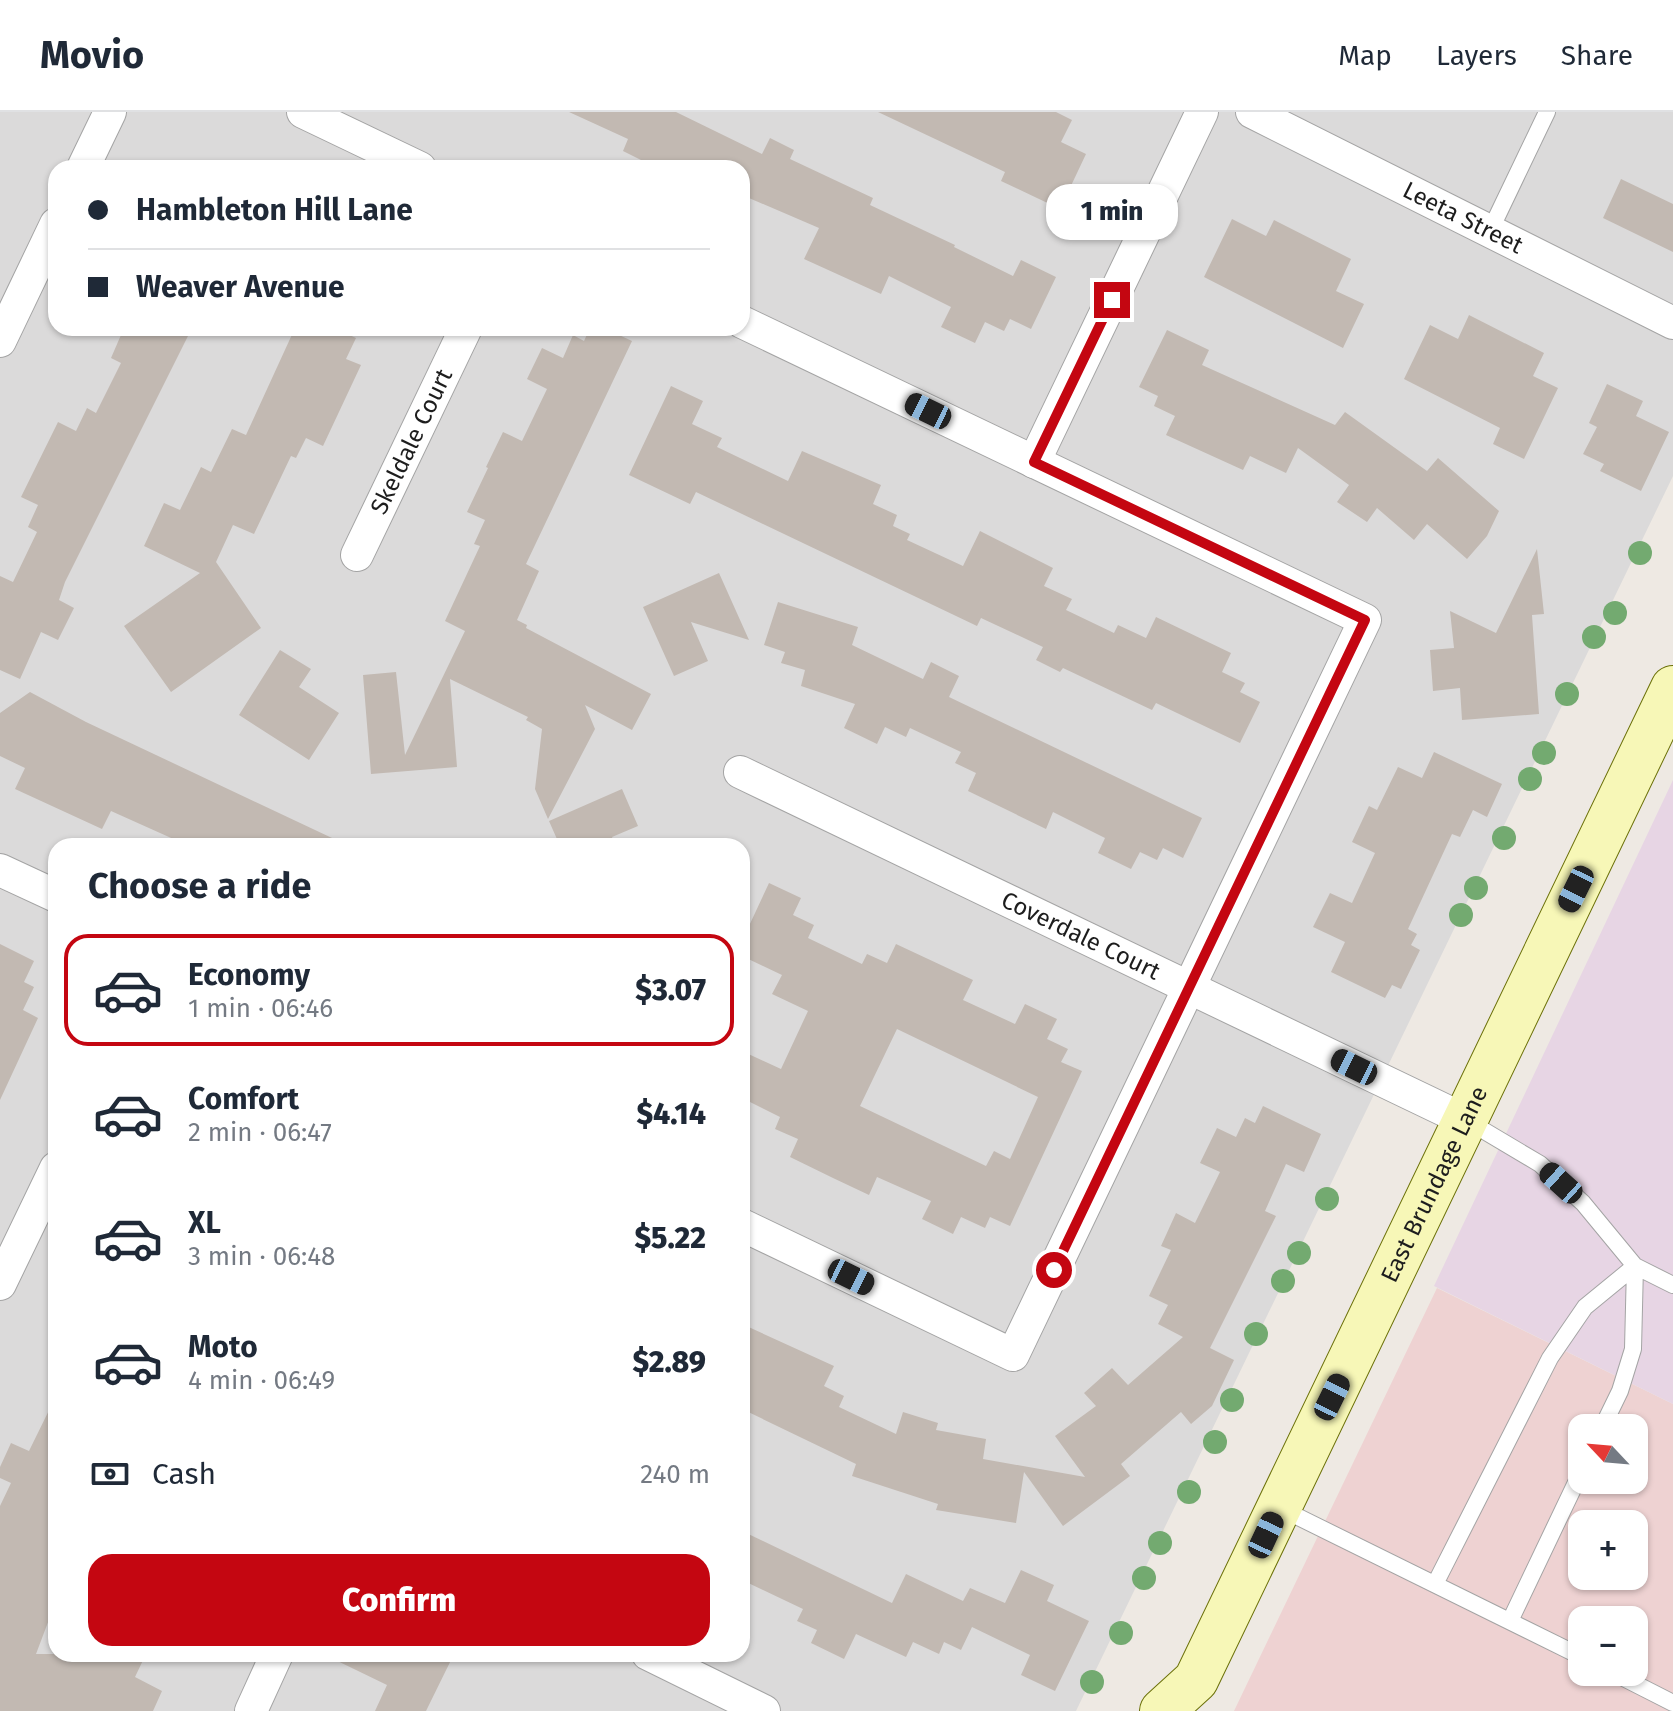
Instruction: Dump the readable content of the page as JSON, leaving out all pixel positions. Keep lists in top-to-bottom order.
{
  "streets": {
    "main road": ["East Brundage Lane"],
    "street": ["Leeta Street", "Skeldale Court", "Coverdale Court"]
  },
  "crossings": [
    ["Coverdale Court", "East Brundage Lane"]
  ],
  "north": "top left",
  "page": {
    "header": "Movio",
    "nav": ["Map", "Layers", "Share"],
    "banner": ["Hambleton Hill Lane", "Weaver Avenue"],
    "bubble": "1 min",
    "heading": "Choose a ride",
    "list": [
      {
        "name": "Economy",
        "note": "1 min · 06:46",
        "value": "$3.07"
      },
      {
        "name": "Comfort",
        "note": "2 min · 06:47",
        "value": "$4.14"
      },
      {
        "name": "XL",
        "note": "3 min · 06:48",
        "value": "$5.22"
      },
      {
        "name": "Moto",
        "note": "4 min · 06:49",
        "value": "$2.89"
      }
    ],
    "map_buttons": ["+", "−"],
    "pay": ["Cash", "240 m"],
    "buttons": "Confirm"
  }
}
